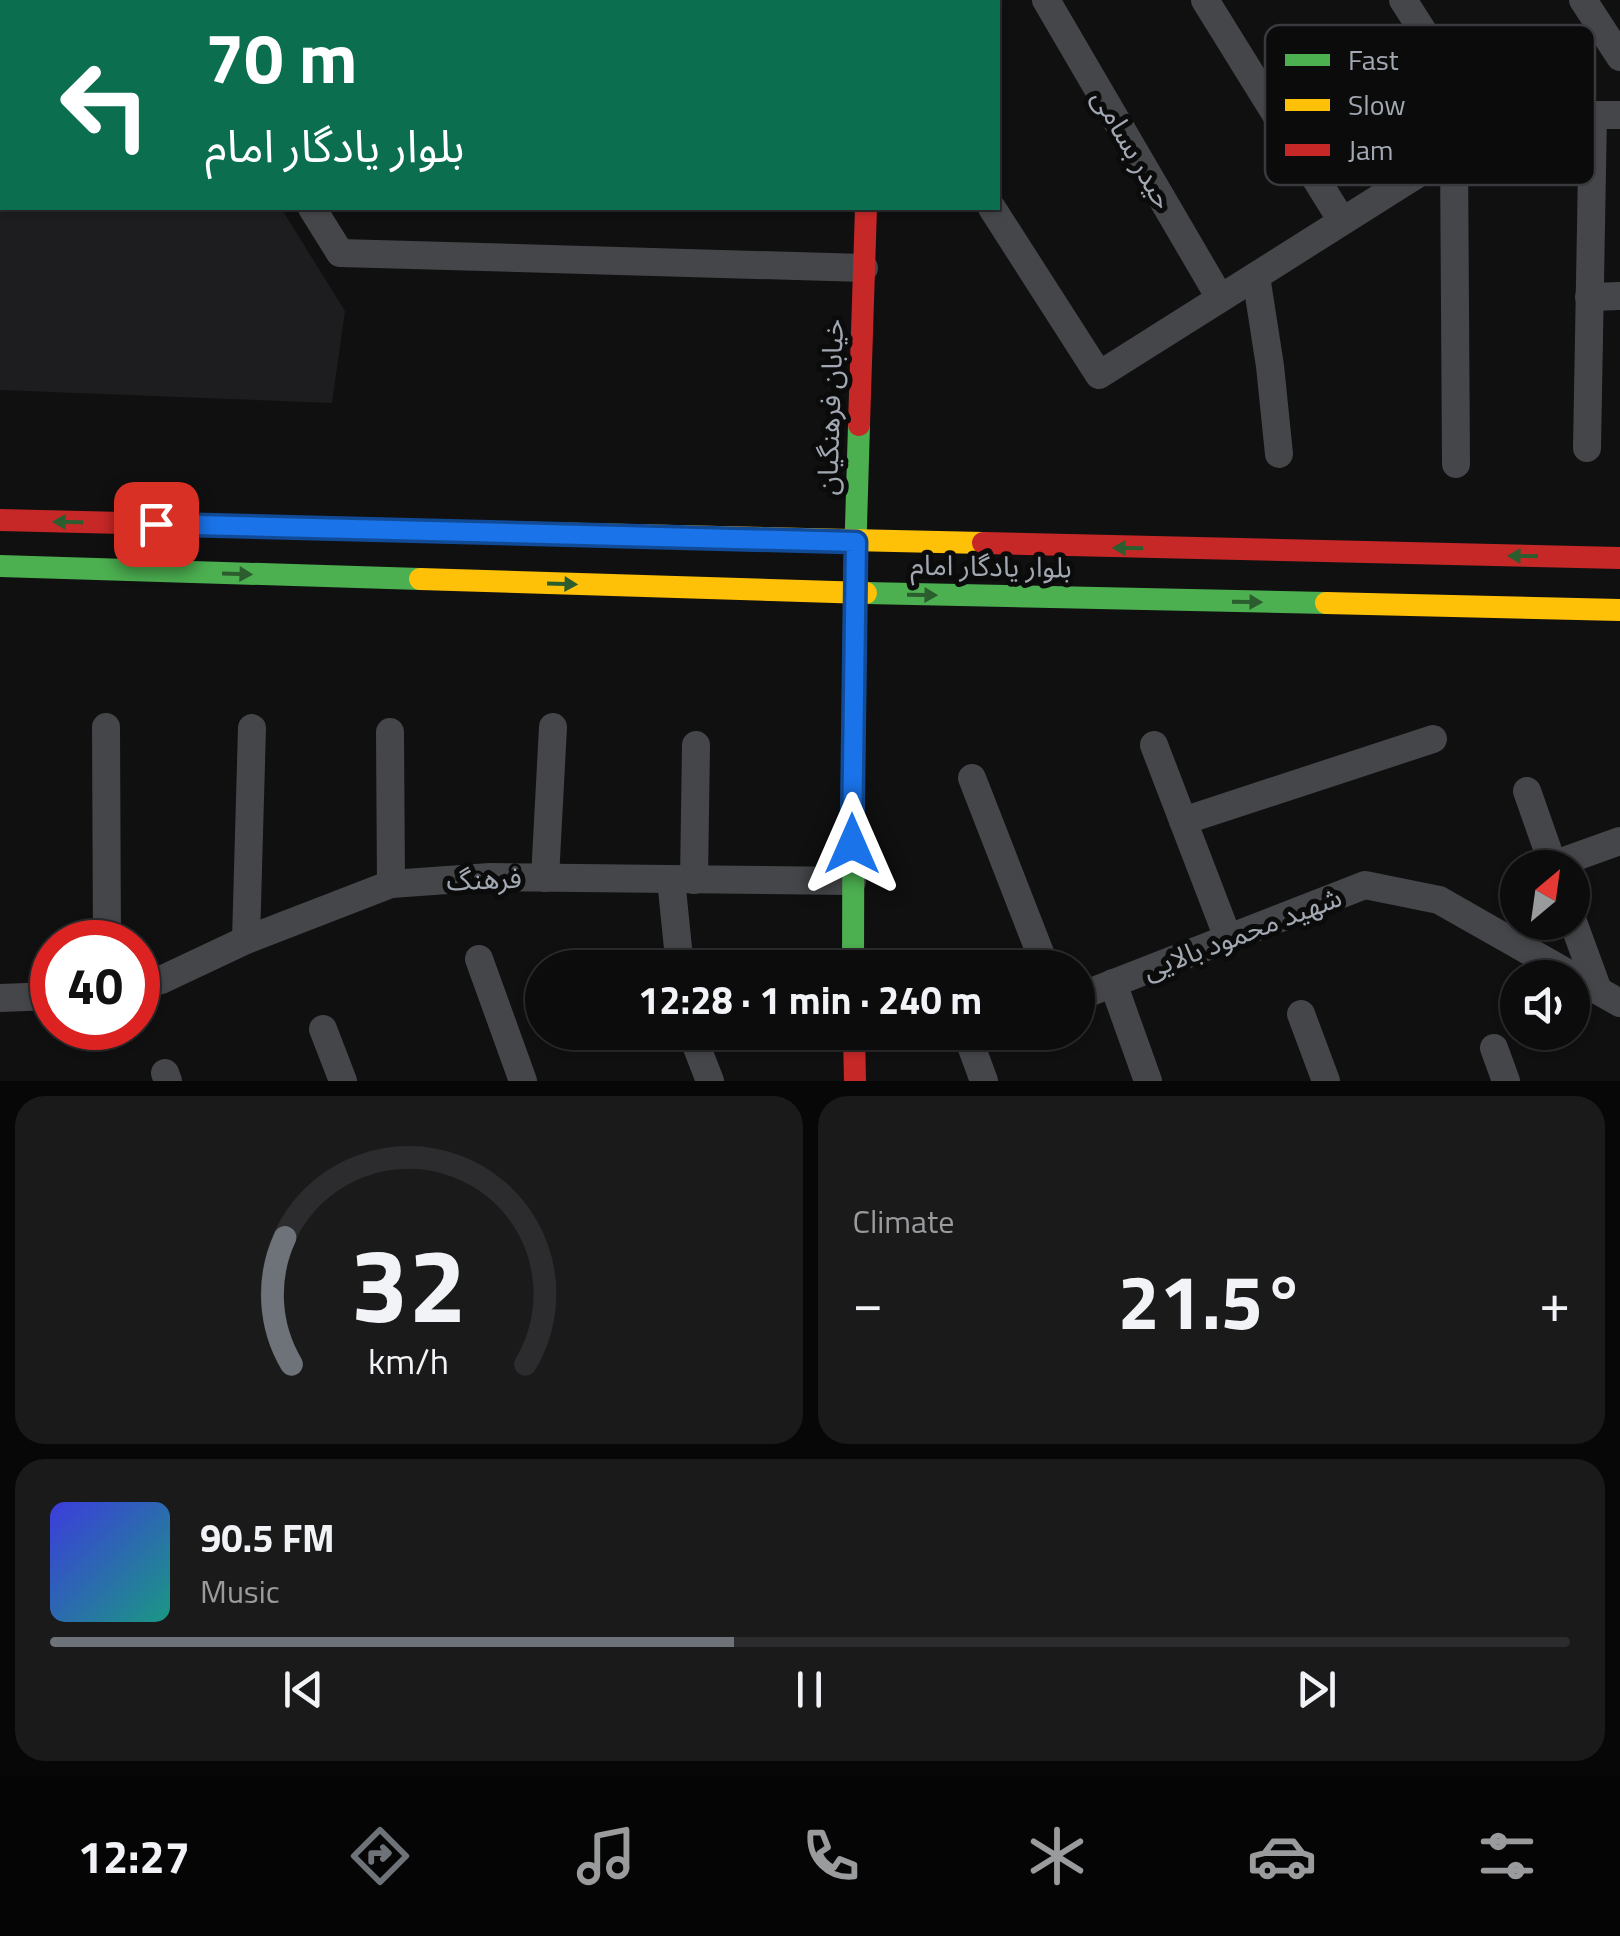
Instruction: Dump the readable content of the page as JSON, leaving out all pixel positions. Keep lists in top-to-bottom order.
{
  "streets": {
    "main road": ["خیابان فرهنگیان", "بلوار یادگار امام"],
    "street": ["حیدر بسامی", "فرهنگ", "شهید محمود بالایی"]
  },
  "crossings": [
    ["خیابان فرهنگیان", "بلوار یادگار امام"],
    ["خیابان فرهنگیان", "فرهنگ"]
  ],
  "legend": ["Fast", "Slow", "Jam"],
  "north": "top right",
  "page": {
    "turn": ["70 m", "بلوار یادگار امام"],
    "limit": "40",
    "trip": "12:28 · 1 min · 240 m",
    "tile": "Climate",
    "heat": ["−", "21.5°", "+"],
    "song": ["90.5 FM", "Music"],
    "tabs": "12:27",
    "gauge": ["32", "km/h"]
  }
}
